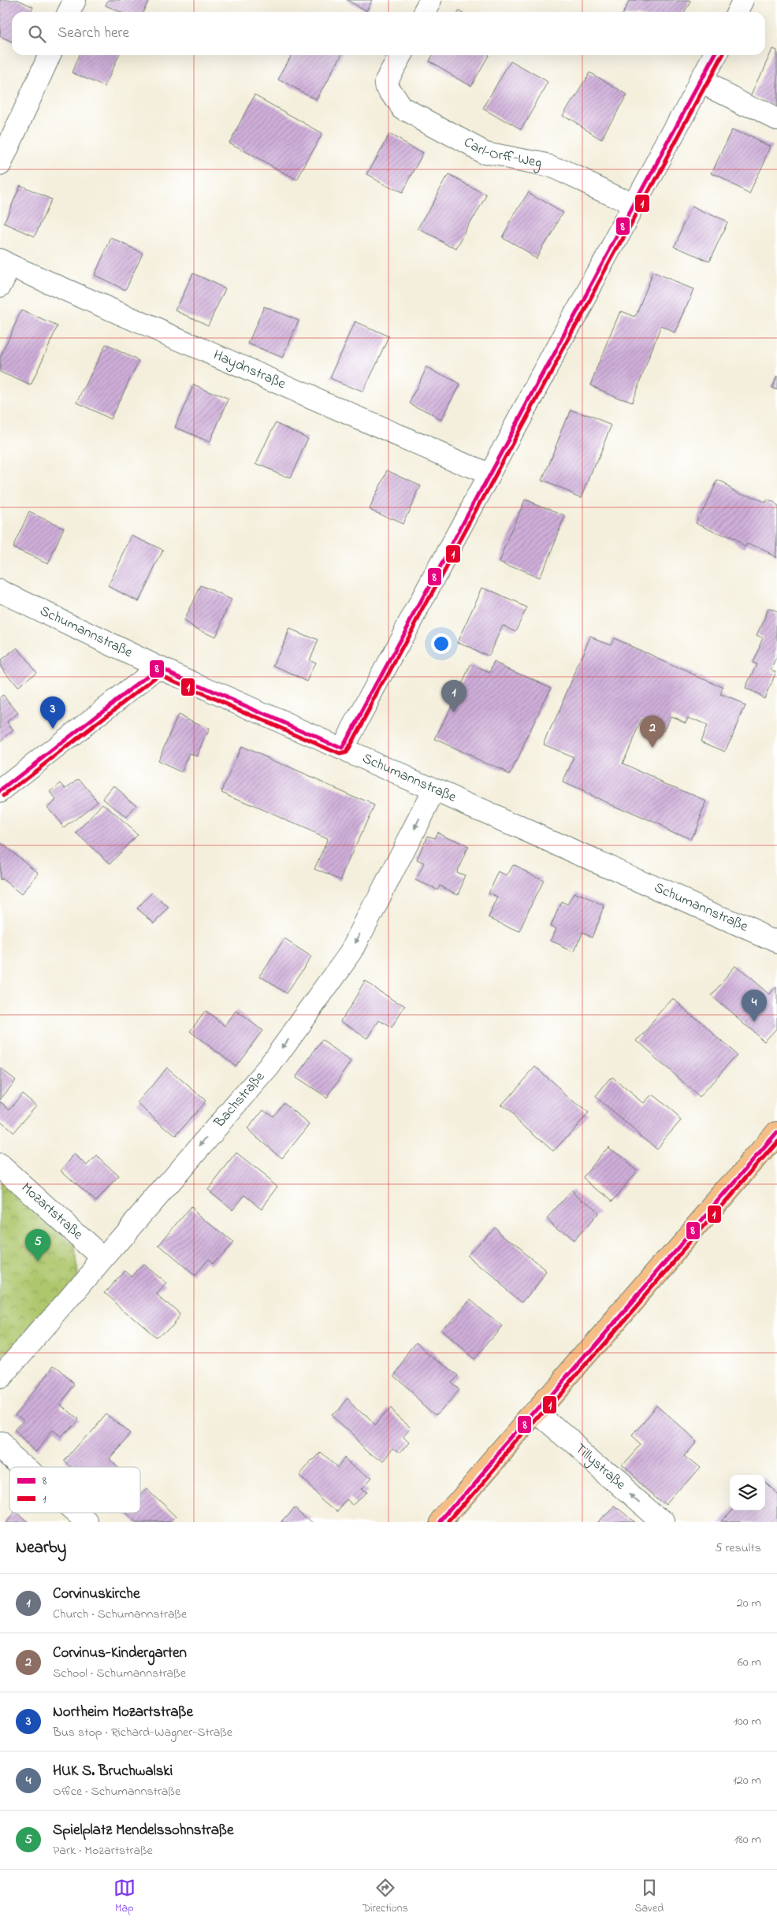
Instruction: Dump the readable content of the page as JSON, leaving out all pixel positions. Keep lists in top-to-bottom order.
{
  "streets": {
    "street": [
      "Carl-Orff-Weg",
      "Haydnstraße",
      "Schumannstraße",
      "Bachstraße",
      "Mozartstraße",
      "Tillystraße"
    ]
  },
  "crossings": [
    ["Schumannstraße", "Bachstraße"],
    ["Bachstraße", "Mozartstraße"]
  ],
  "one_way": ["Bachstraße", "Tillystraße"],
  "lines": ["transit line 8", "transit line 1"],
  "legend": ["8", "1"],
  "page": {
    "search": "Search here",
    "pins": [
      "1",
      "3",
      "2",
      "4",
      "5"
    ],
    "heading": ["Nearby", "5 results"],
    "list": [
      {
        "mark": "1",
        "name": "Corvinuskirche",
        "note": "Church · Schumannstraße",
        "value": "20 m"
      },
      {
        "mark": "2",
        "name": "Corvinus-Kindergarten",
        "note": "School · Schumannstraße",
        "value": "60 m"
      },
      {
        "mark": "3",
        "name": "Northeim Mozartstraße",
        "note": "Bus stop · Richard-Wagner-Straße",
        "value": "100 m"
      },
      {
        "mark": "4",
        "name": "HUK S. Bruchwalski",
        "note": "Office · Schumannstraße",
        "value": "120 m"
      },
      {
        "mark": "5",
        "name": "Spielplatz Mendelssohnstraße",
        "note": "Park · Mozartstraße",
        "value": "180 m"
      }
    ],
    "nav": ["Map", "Directions", "Saved"]
  }
}
